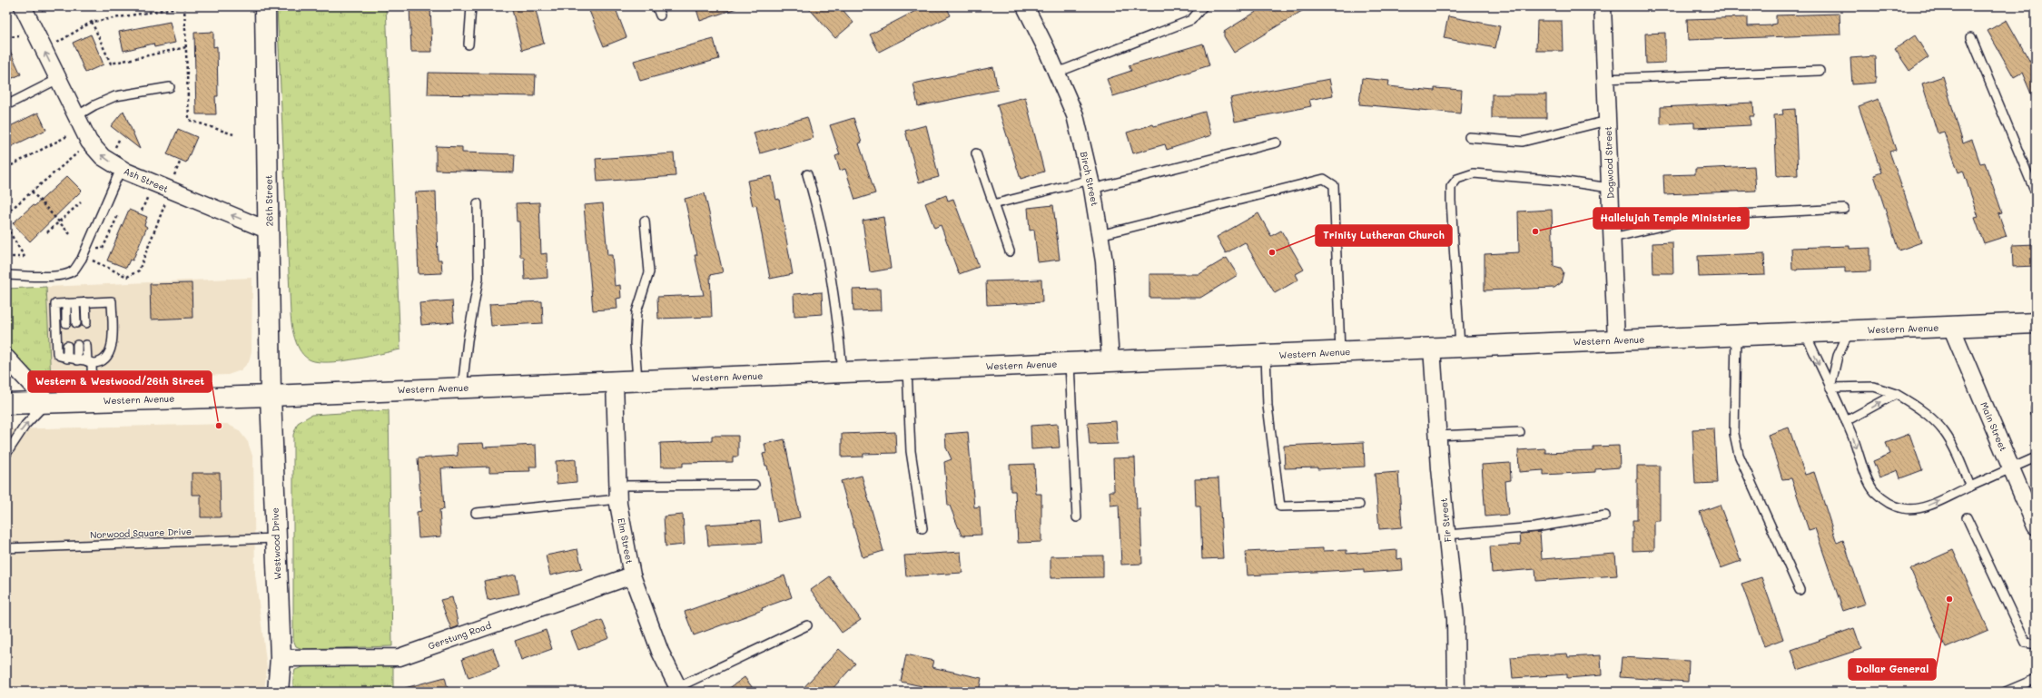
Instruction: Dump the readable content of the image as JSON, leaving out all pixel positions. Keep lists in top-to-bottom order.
{
  "streets": {
    "main road": ["26th Street", "Western Avenue", "Westwood Drive"],
    "street": [
      "Dogwood Street",
      "Birch Street",
      "Ash Street",
      "Main Street",
      "Fir Street",
      "Elm Street",
      "Gerstung Road"
    ],
    "lane": ["Norwood Square Drive"]
  },
  "crossings": [
    ["Dogwood Street", "Western Avenue"],
    ["Birch Street", "Western Avenue"],
    ["Ash Street", "26th Street"],
    ["26th Street", "Western Avenue"],
    ["26th Street", "Westwood Drive"],
    ["Western Avenue", "Main Street"],
    ["Western Avenue", "Fir Street"],
    ["Western Avenue", "Elm Street"],
    ["Western Avenue", "Westwood Drive"],
    ["Norwood Square Drive", "Westwood Drive"],
    ["Elm Street", "Gerstung Road"],
    ["Westwood Drive", "Gerstung Road"]
  ],
  "one_way": ["Ash Street"],
  "places": [
    "Hallelujah Temple Ministries",
    "Trinity Lutheran Church",
    "Western & Westwood/26th Street",
    "Dollar General"
  ]
}
